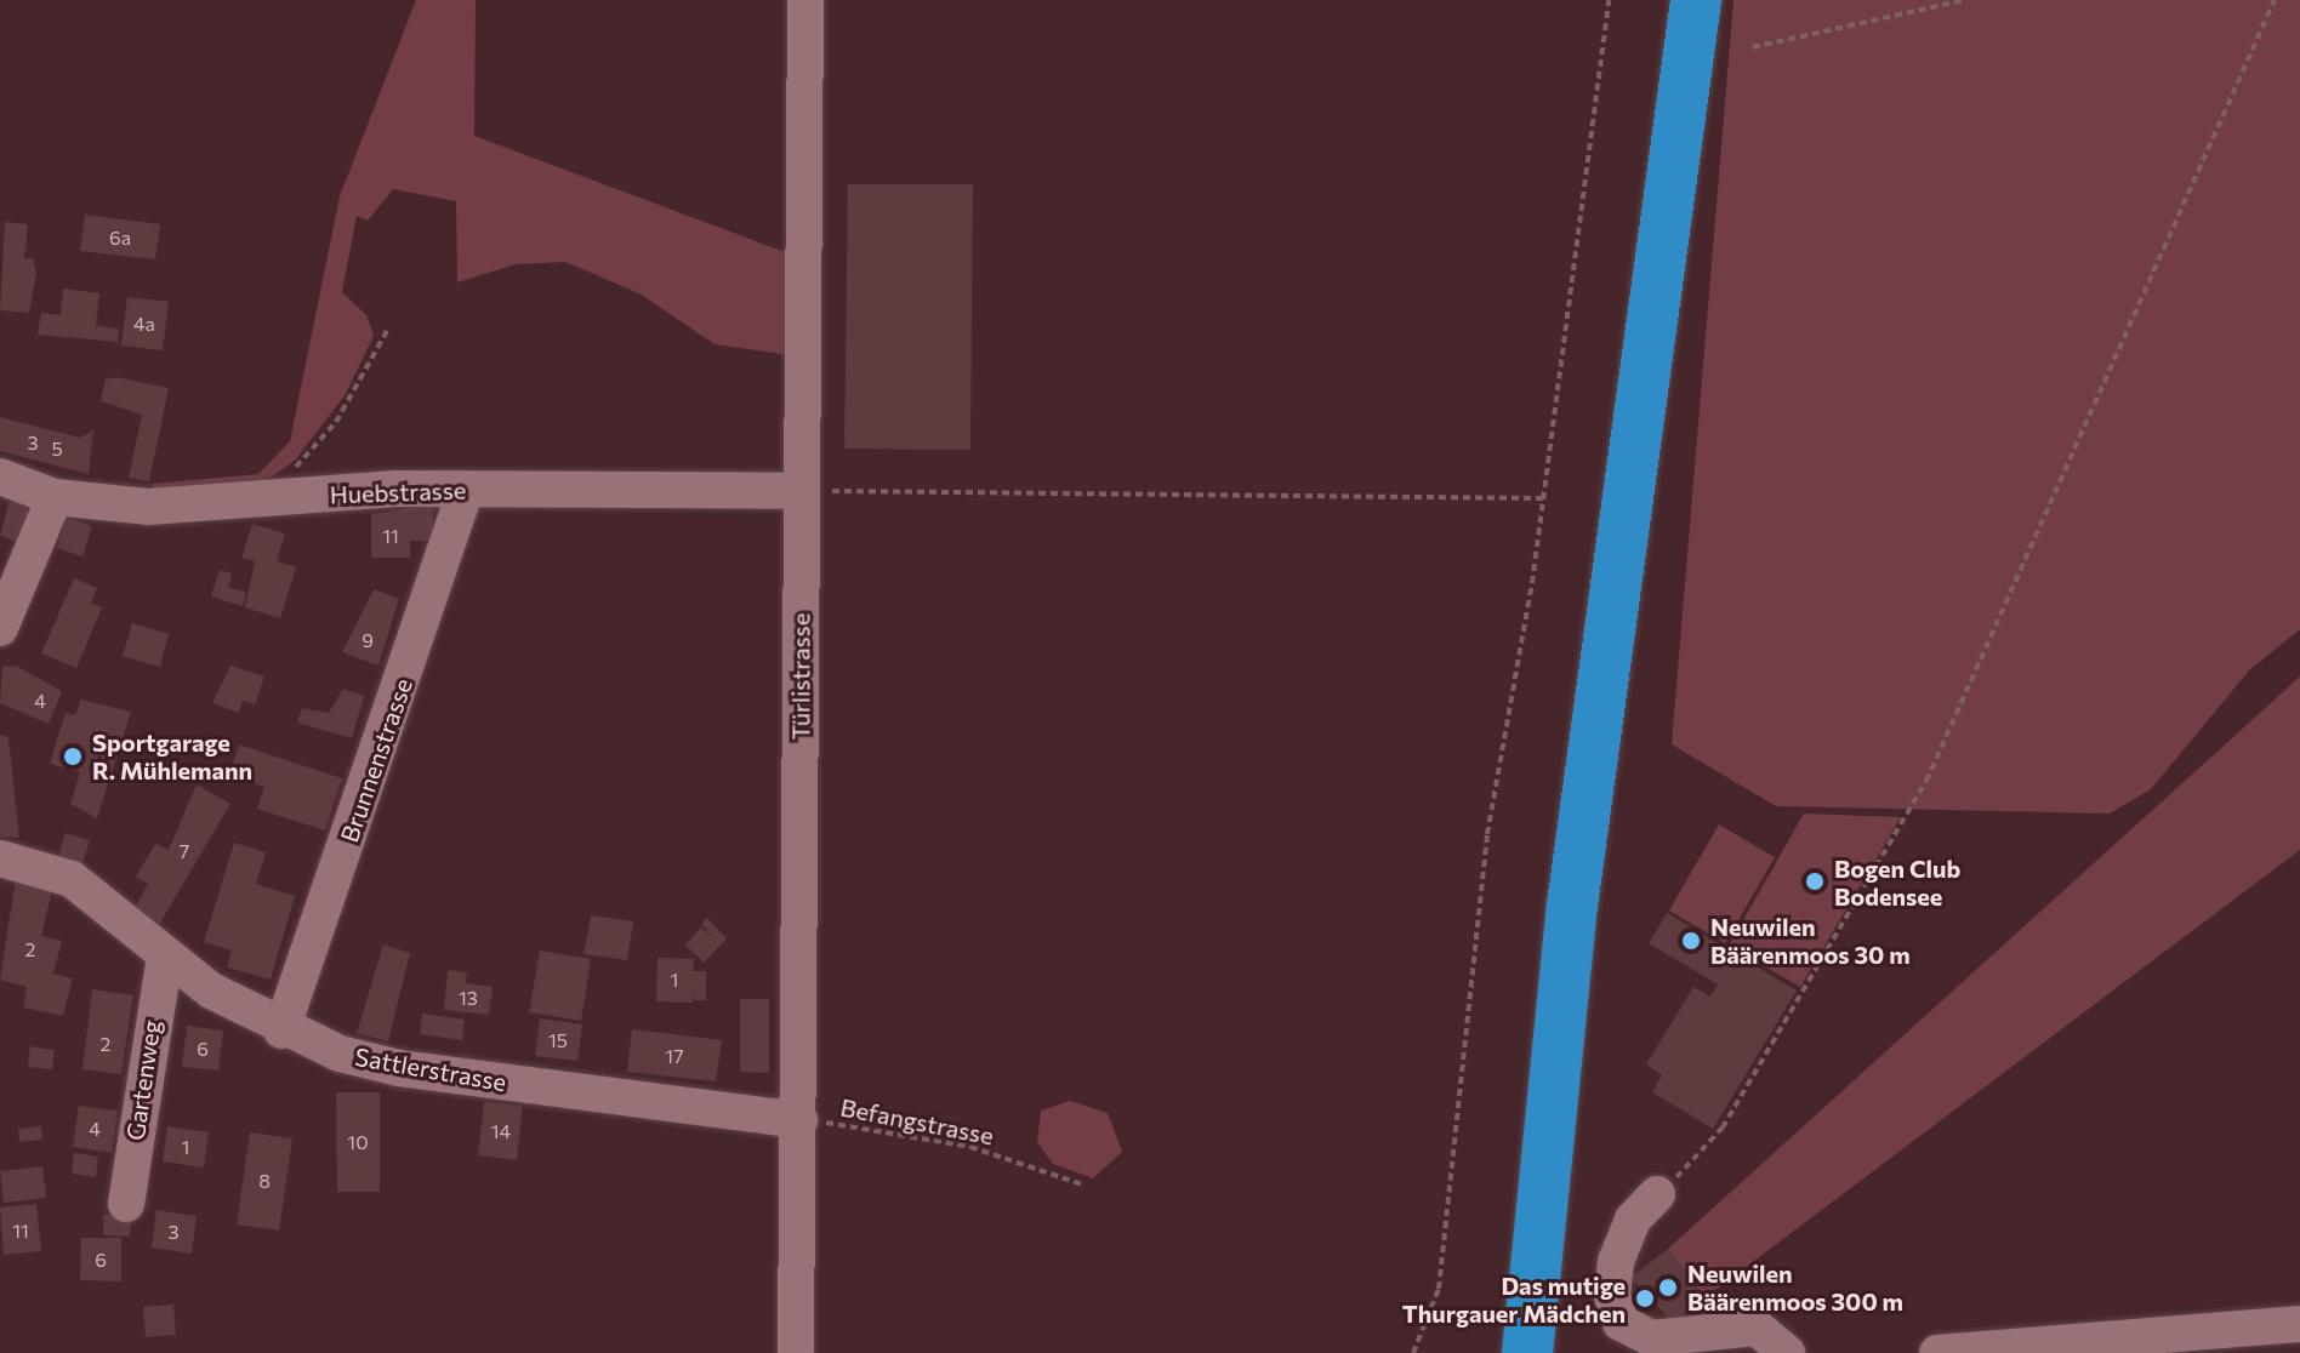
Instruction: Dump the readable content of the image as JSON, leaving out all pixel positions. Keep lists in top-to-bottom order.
{
  "streets": {
    "street": [
      "Huebstrasse",
      "Türlistrasse",
      "Brunnenstrasse",
      "Sattlerstrasse",
      "Gartenweg"
    ],
    "path": ["Befangstrasse"]
  },
  "crossings": [
    ["Huebstrasse", "Türlistrasse"],
    ["Huebstrasse", "Brunnenstrasse"],
    ["Türlistrasse", "Sattlerstrasse"],
    ["Türlistrasse", "Befangstrasse"],
    ["Brunnenstrasse", "Sattlerstrasse"],
    ["Sattlerstrasse", "Gartenweg"],
    ["Sattlerstrasse", "Befangstrasse"]
  ],
  "places": [
    "Sportgarage R. Mühlemann",
    "Bogen Club Bodensee",
    "Neuwilen Bäärenmoos 30 m",
    "Neuwilen Bäärenmoos 300 m",
    "Das mutige Thurgauer Mädchen"
  ],
  "house_numbers": [
    "6a",
    "4a",
    "3",
    "5",
    "11",
    "9",
    "4",
    "7",
    "2",
    "1",
    "13",
    "15",
    "2",
    "6",
    "17",
    "4",
    "14",
    "10",
    "1",
    "8",
    "11",
    "3",
    "6"
  ]
}
